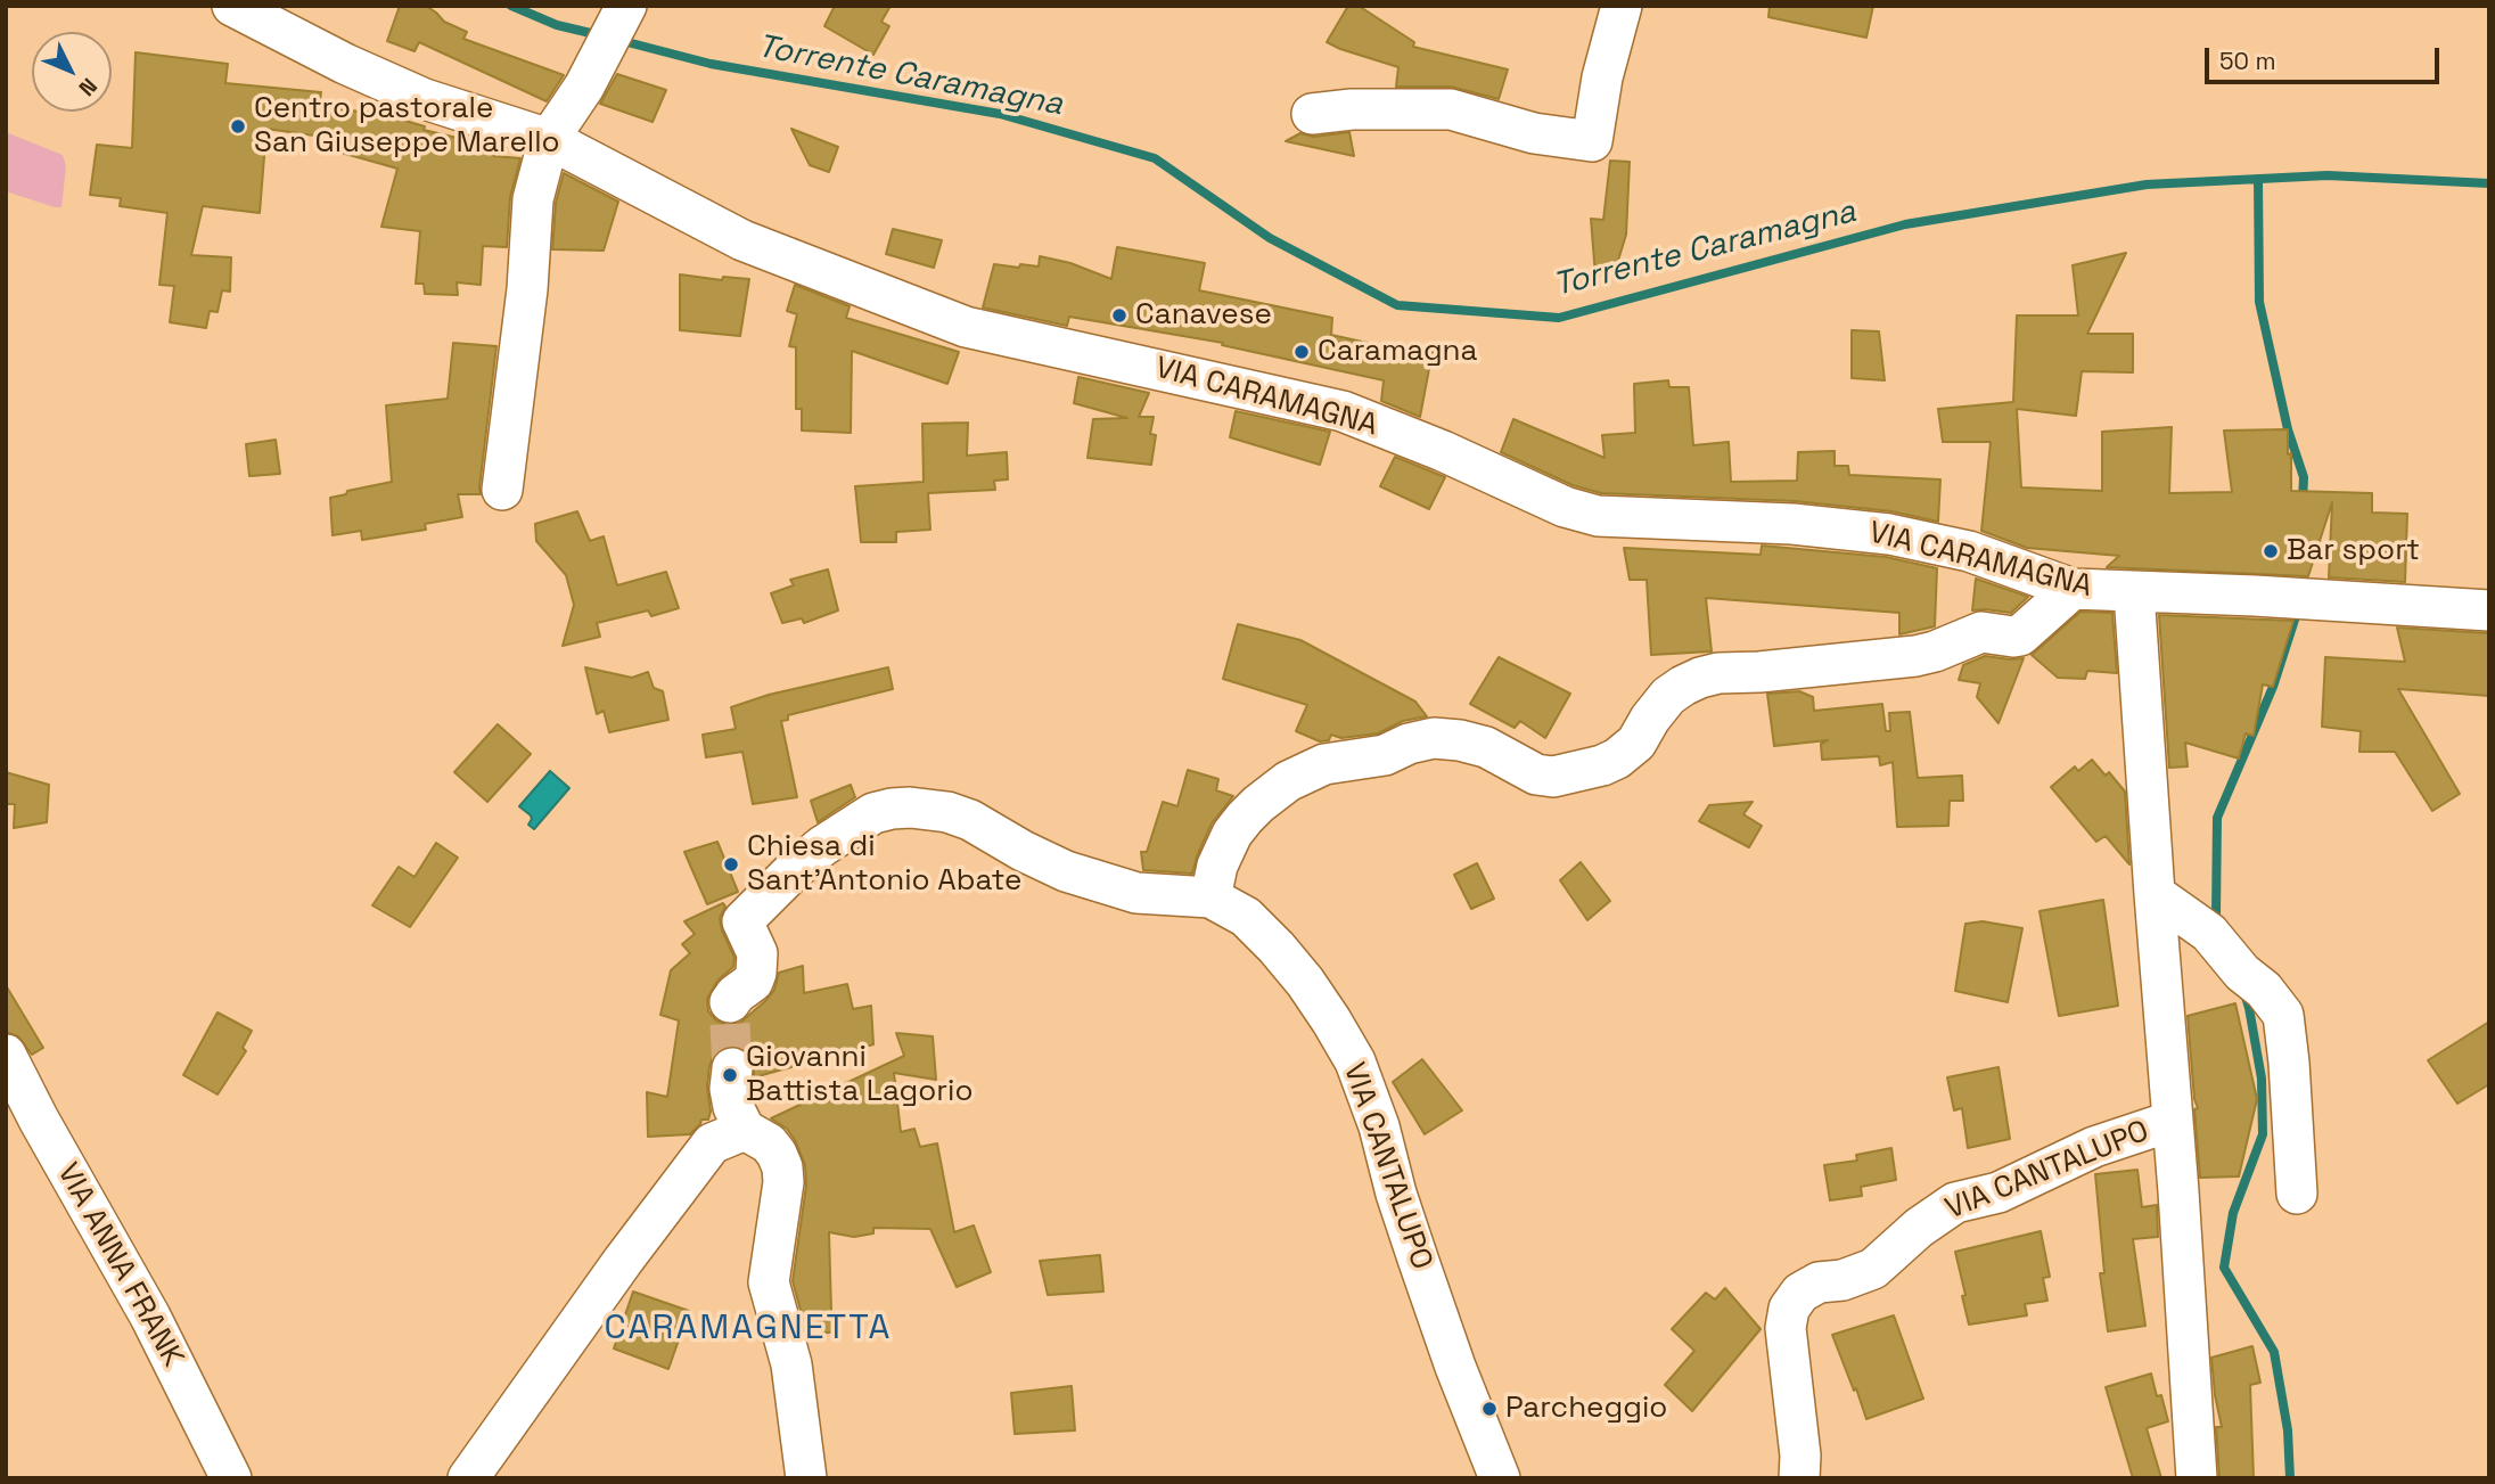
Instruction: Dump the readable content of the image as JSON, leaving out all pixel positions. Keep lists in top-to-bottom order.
{
  "streets": {
    "street": ["VIA CARAMAGNA", "VIA CANTALUPO", "VIA ANNA FRANK"]
  },
  "crossings": [
    ["VIA CARAMAGNA", "VIA CANTALUPO"]
  ],
  "districts": ["CARAMAGNETTA"],
  "water": ["Torrente Caramagna"],
  "places": [
    "Centro pastorale San Giuseppe Marello",
    "Canavese",
    "Caramagna",
    "Bar sport",
    "Chiesa di Sant'Antonio Abate",
    "Giovanni Battista Lagorio",
    "Parcheggio"
  ],
  "scale_bar": "50 m",
  "north": "bottom right"
}
